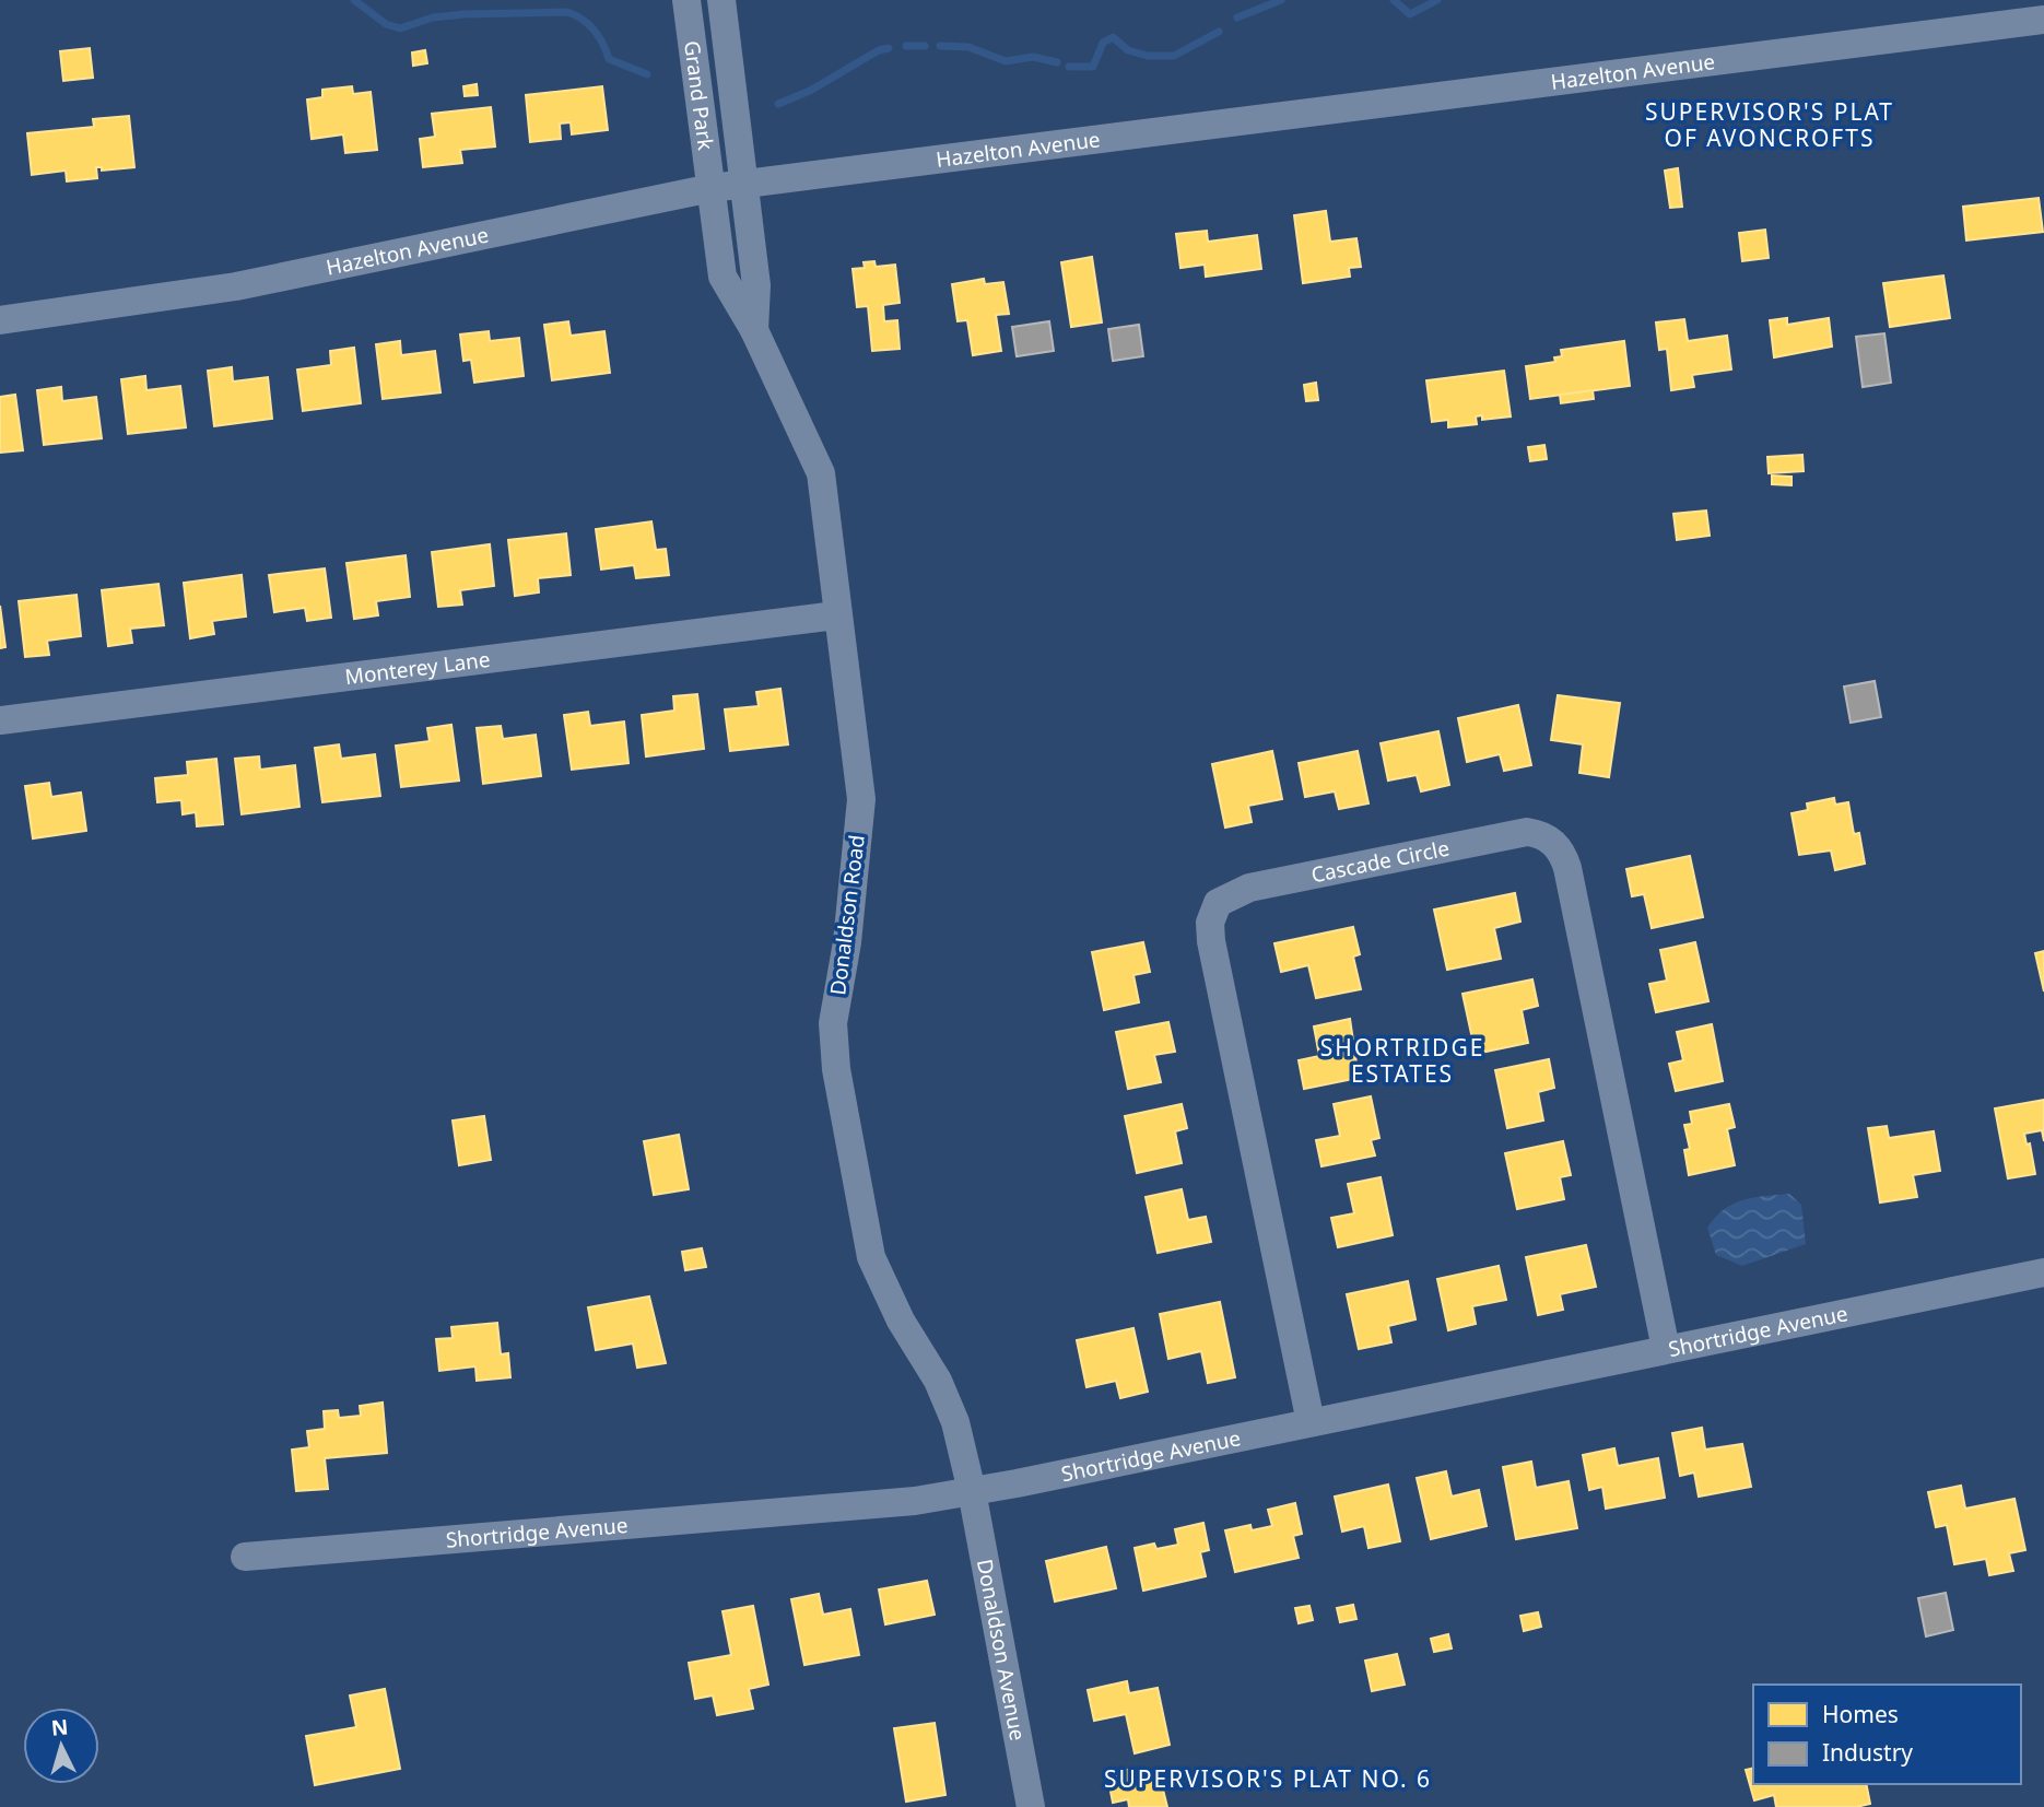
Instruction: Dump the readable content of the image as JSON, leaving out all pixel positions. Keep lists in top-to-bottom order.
{
  "streets": {
    "street": [
      "Hazelton Avenue",
      "Grand Park",
      "Monterey Lane",
      "Cascade Circle",
      "Donaldson Road",
      "Shortridge Avenue",
      "Donaldson Avenue"
    ]
  },
  "crossings": [
    ["Hazelton Avenue", "Grand Park"],
    ["Hazelton Avenue", "Donaldson Road"],
    ["Grand Park", "Donaldson Road"],
    ["Monterey Lane", "Donaldson Road"],
    ["Cascade Circle", "Shortridge Avenue"],
    ["Donaldson Road", "Shortridge Avenue"],
    ["Donaldson Road", "Donaldson Avenue"],
    ["Shortridge Avenue", "Donaldson Avenue"]
  ],
  "districts": ["SUPERVISOR'S PLAT OF AVONCROFTS", "SHORTRIDGE ESTATES", "SUPERVISOR'S PLAT NO. 6"],
  "legend": ["Homes", "Industry"],
  "north": "top"
}
